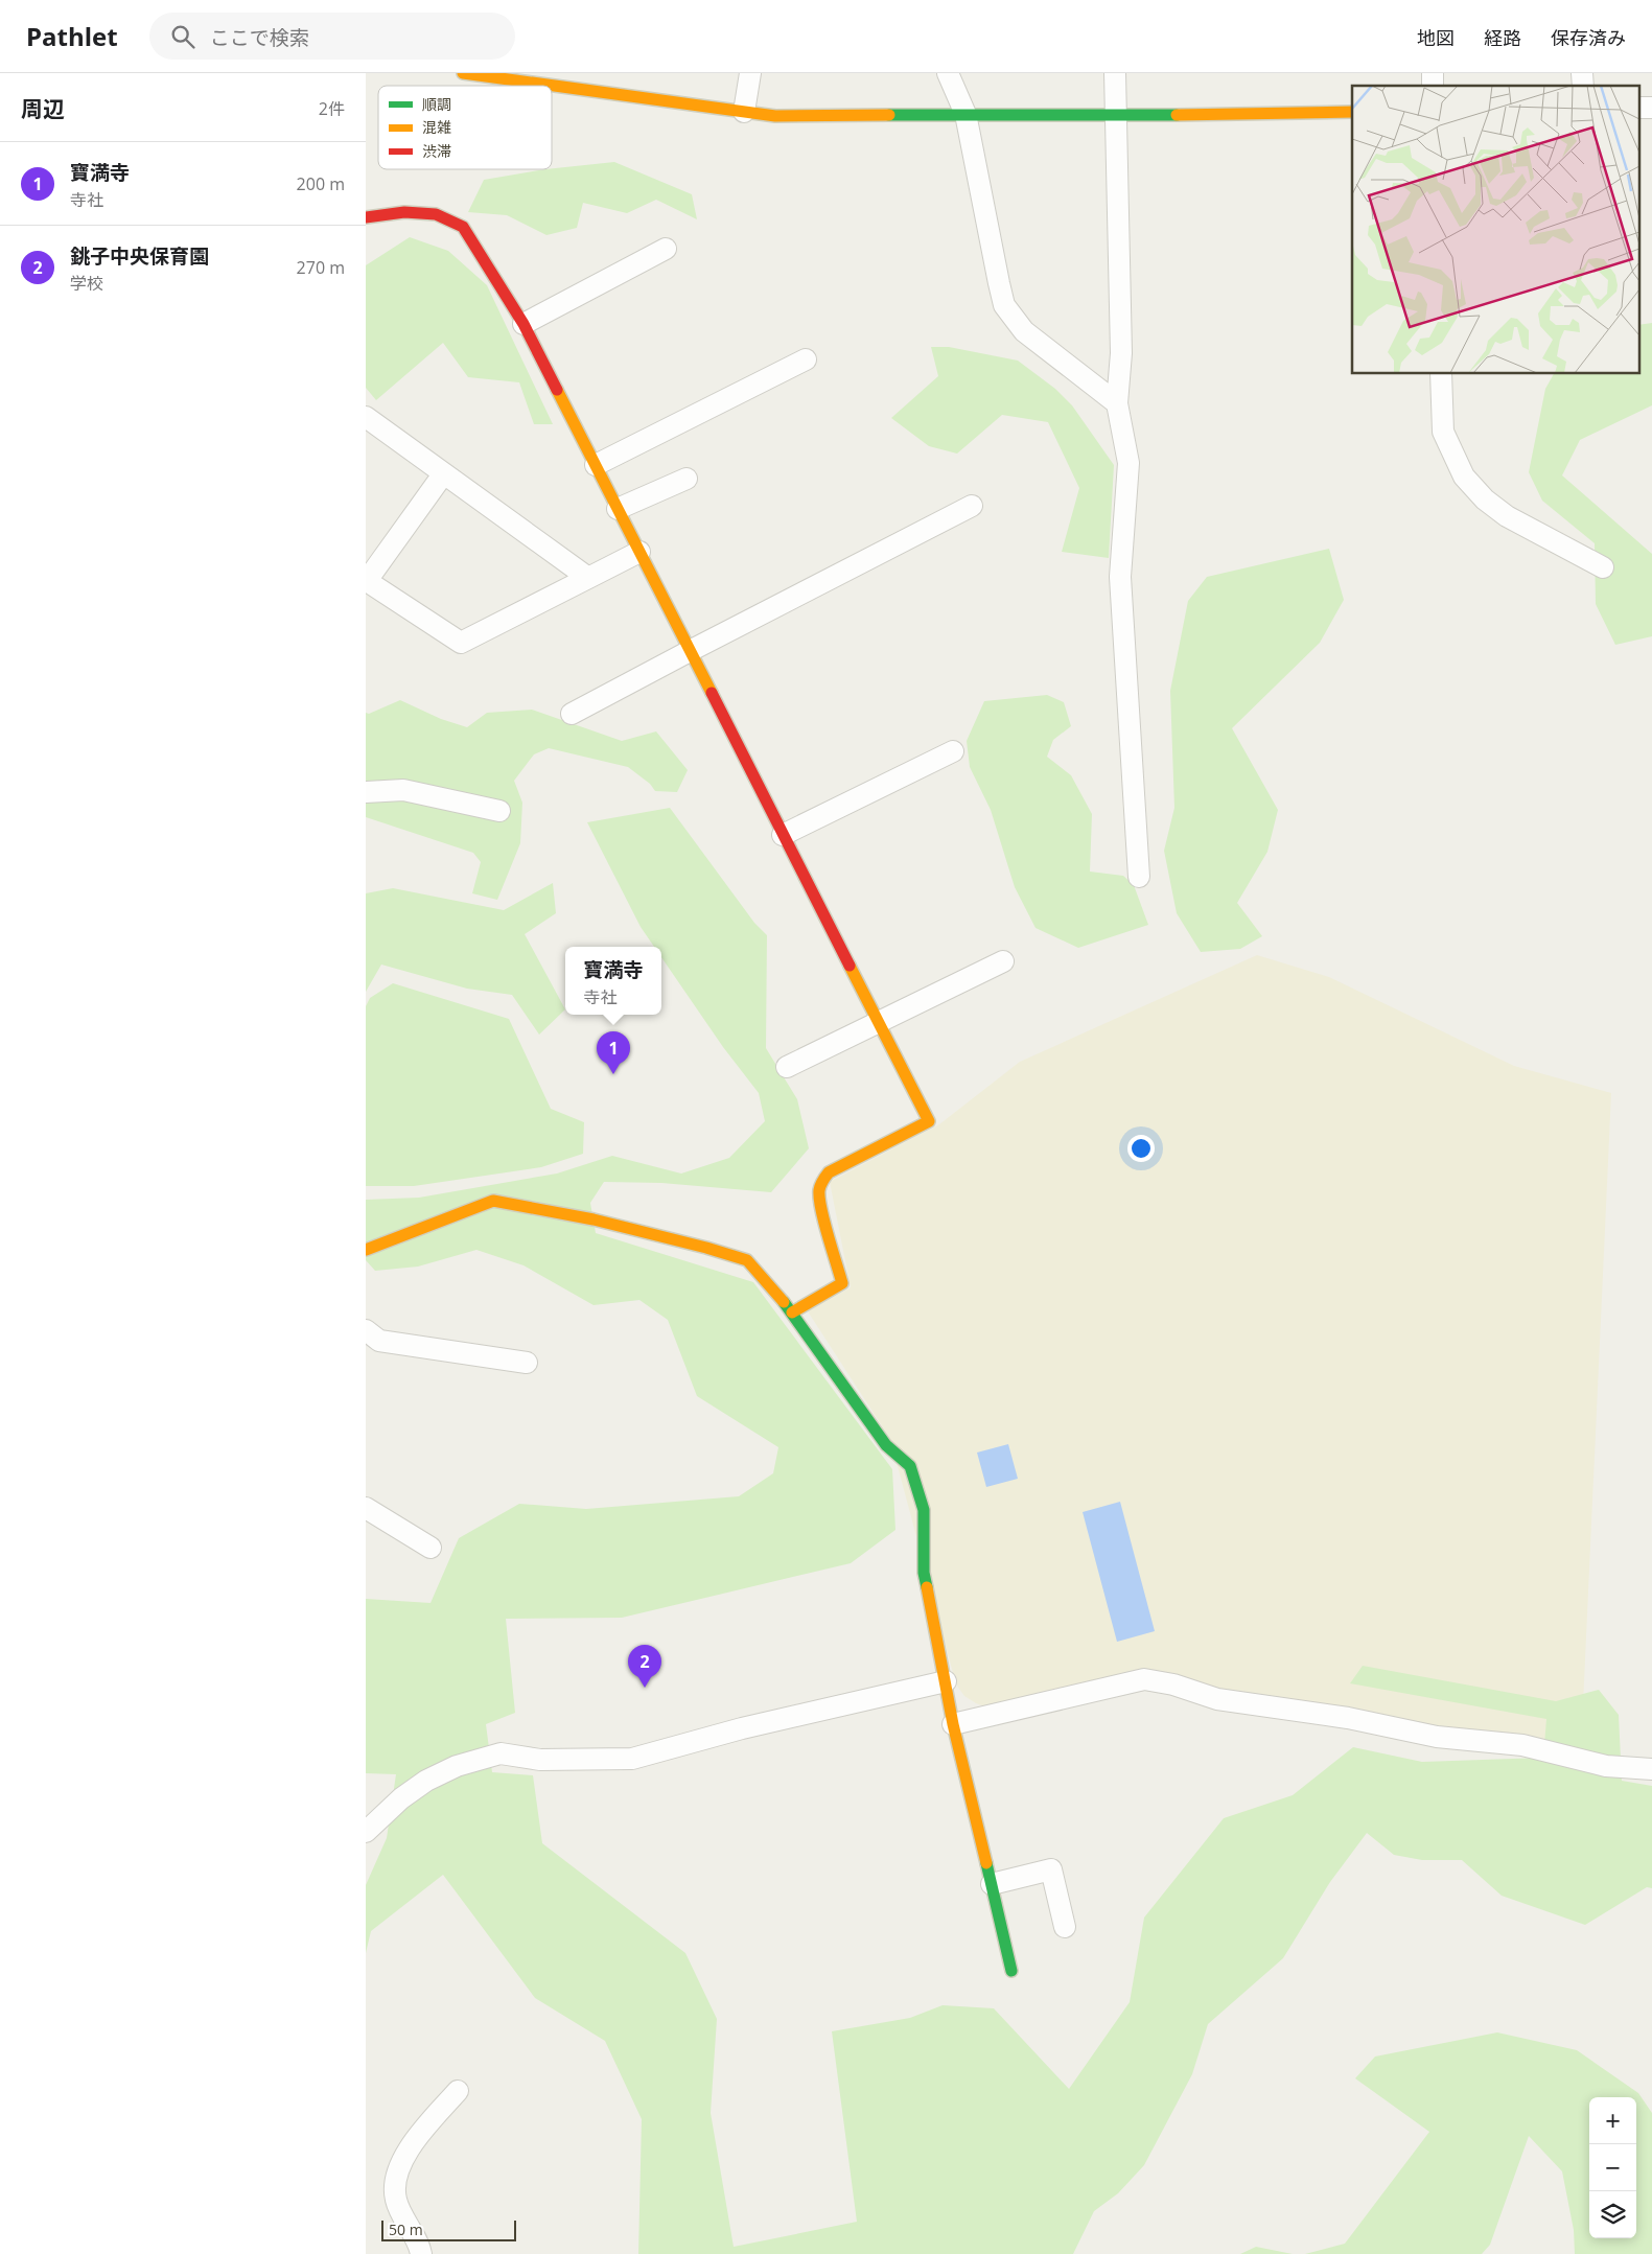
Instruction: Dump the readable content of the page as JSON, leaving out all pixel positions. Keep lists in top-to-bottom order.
{
  "legend": ["順調", "混雑", "渋滞"],
  "scale_bar": "50 m",
  "page": {
    "header": "Pathlet",
    "search": "ここで検索",
    "nav": ["地図", "経路", "保存済み"],
    "heading": ["周辺", "2件"],
    "list": [
      {
        "mark": "1",
        "name": "寶満寺",
        "note": "寺社",
        "value": "200 m"
      },
      {
        "mark": "2",
        "name": "銚子中央保育園",
        "note": "学校",
        "value": "270 m"
      }
    ],
    "popup": ["寶満寺", "寺社"],
    "pins": ["1", "2"],
    "map_buttons": ["+", "−"],
    "scale": "50 m"
  }
}
